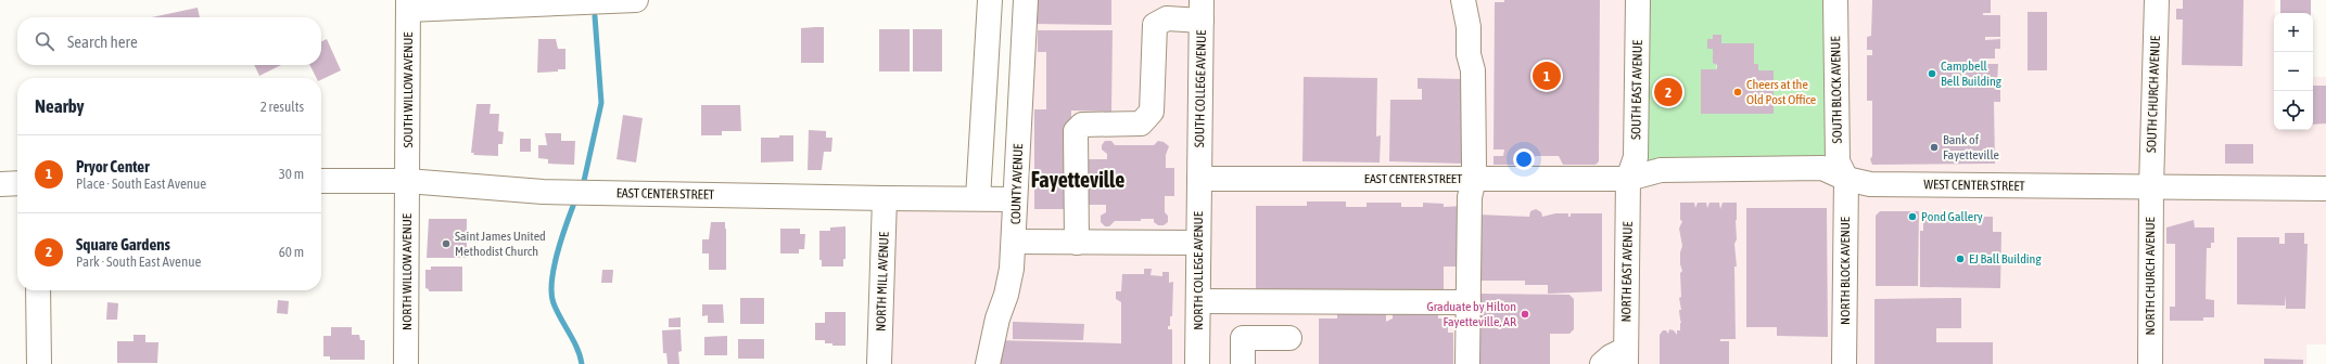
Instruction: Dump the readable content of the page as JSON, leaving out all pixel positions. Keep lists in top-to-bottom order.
{
  "streets": {
    "street": [
      "SOUTH COLLEGE AVENUE",
      "SOUTH WILLOW AVENUE",
      "SOUTH EAST AVENUE",
      "SOUTH BLOCK AVENUE",
      "SOUTH CHURCH AVENUE",
      "EAST CENTER STREET",
      "COUNTY AVENUE",
      "WEST CENTER STREET",
      "NORTH COLLEGE AVENUE",
      "NORTH BLOCK AVENUE",
      "NORTH WILLOW AVENUE",
      "NORTH EAST AVENUE",
      "NORTH CHURCH AVENUE",
      "NORTH MILL AVENUE"
    ]
  },
  "crossings": [
    ["SOUTH COLLEGE AVENUE", "EAST CENTER STREET"],
    ["SOUTH COLLEGE AVENUE", "NORTH COLLEGE AVENUE"],
    ["SOUTH WILLOW AVENUE", "EAST CENTER STREET"],
    ["SOUTH WILLOW AVENUE", "NORTH WILLOW AVENUE"],
    ["SOUTH EAST AVENUE", "EAST CENTER STREET"],
    ["SOUTH EAST AVENUE", "WEST CENTER STREET"],
    ["SOUTH EAST AVENUE", "NORTH EAST AVENUE"],
    ["SOUTH BLOCK AVENUE", "WEST CENTER STREET"],
    ["SOUTH BLOCK AVENUE", "NORTH BLOCK AVENUE"],
    ["SOUTH CHURCH AVENUE", "WEST CENTER STREET"],
    ["SOUTH CHURCH AVENUE", "NORTH CHURCH AVENUE"],
    ["EAST CENTER STREET", "COUNTY AVENUE"],
    ["EAST CENTER STREET", "WEST CENTER STREET"],
    ["EAST CENTER STREET", "NORTH COLLEGE AVENUE"],
    ["EAST CENTER STREET", "NORTH WILLOW AVENUE"],
    ["EAST CENTER STREET", "NORTH EAST AVENUE"],
    ["EAST CENTER STREET", "NORTH MILL AVENUE"],
    ["WEST CENTER STREET", "NORTH BLOCK AVENUE"],
    ["WEST CENTER STREET", "NORTH EAST AVENUE"],
    ["WEST CENTER STREET", "NORTH CHURCH AVENUE"]
  ],
  "districts": ["Fayetteville"],
  "places": [
    "Campbell Bell Building",
    "Cheers at the Old Post Office",
    "Bank of Fayetteville",
    "Pond Gallery",
    "Saint James United Methodist Church",
    "EJ Ball Building",
    "Graduate by Hilton Fayetteville, AR"
  ],
  "page": {
    "map_buttons": ["+", "−"],
    "search": "Search here",
    "pins": ["1", "2"],
    "heading": ["Nearby", "2 results"],
    "list": [
      {
        "mark": "1",
        "name": "Pryor Center",
        "note": "Place · South East Avenue",
        "value": "30 m"
      },
      {
        "mark": "2",
        "name": "Square Gardens",
        "note": "Park · South East Avenue",
        "value": "60 m"
      }
    ]
  }
}
